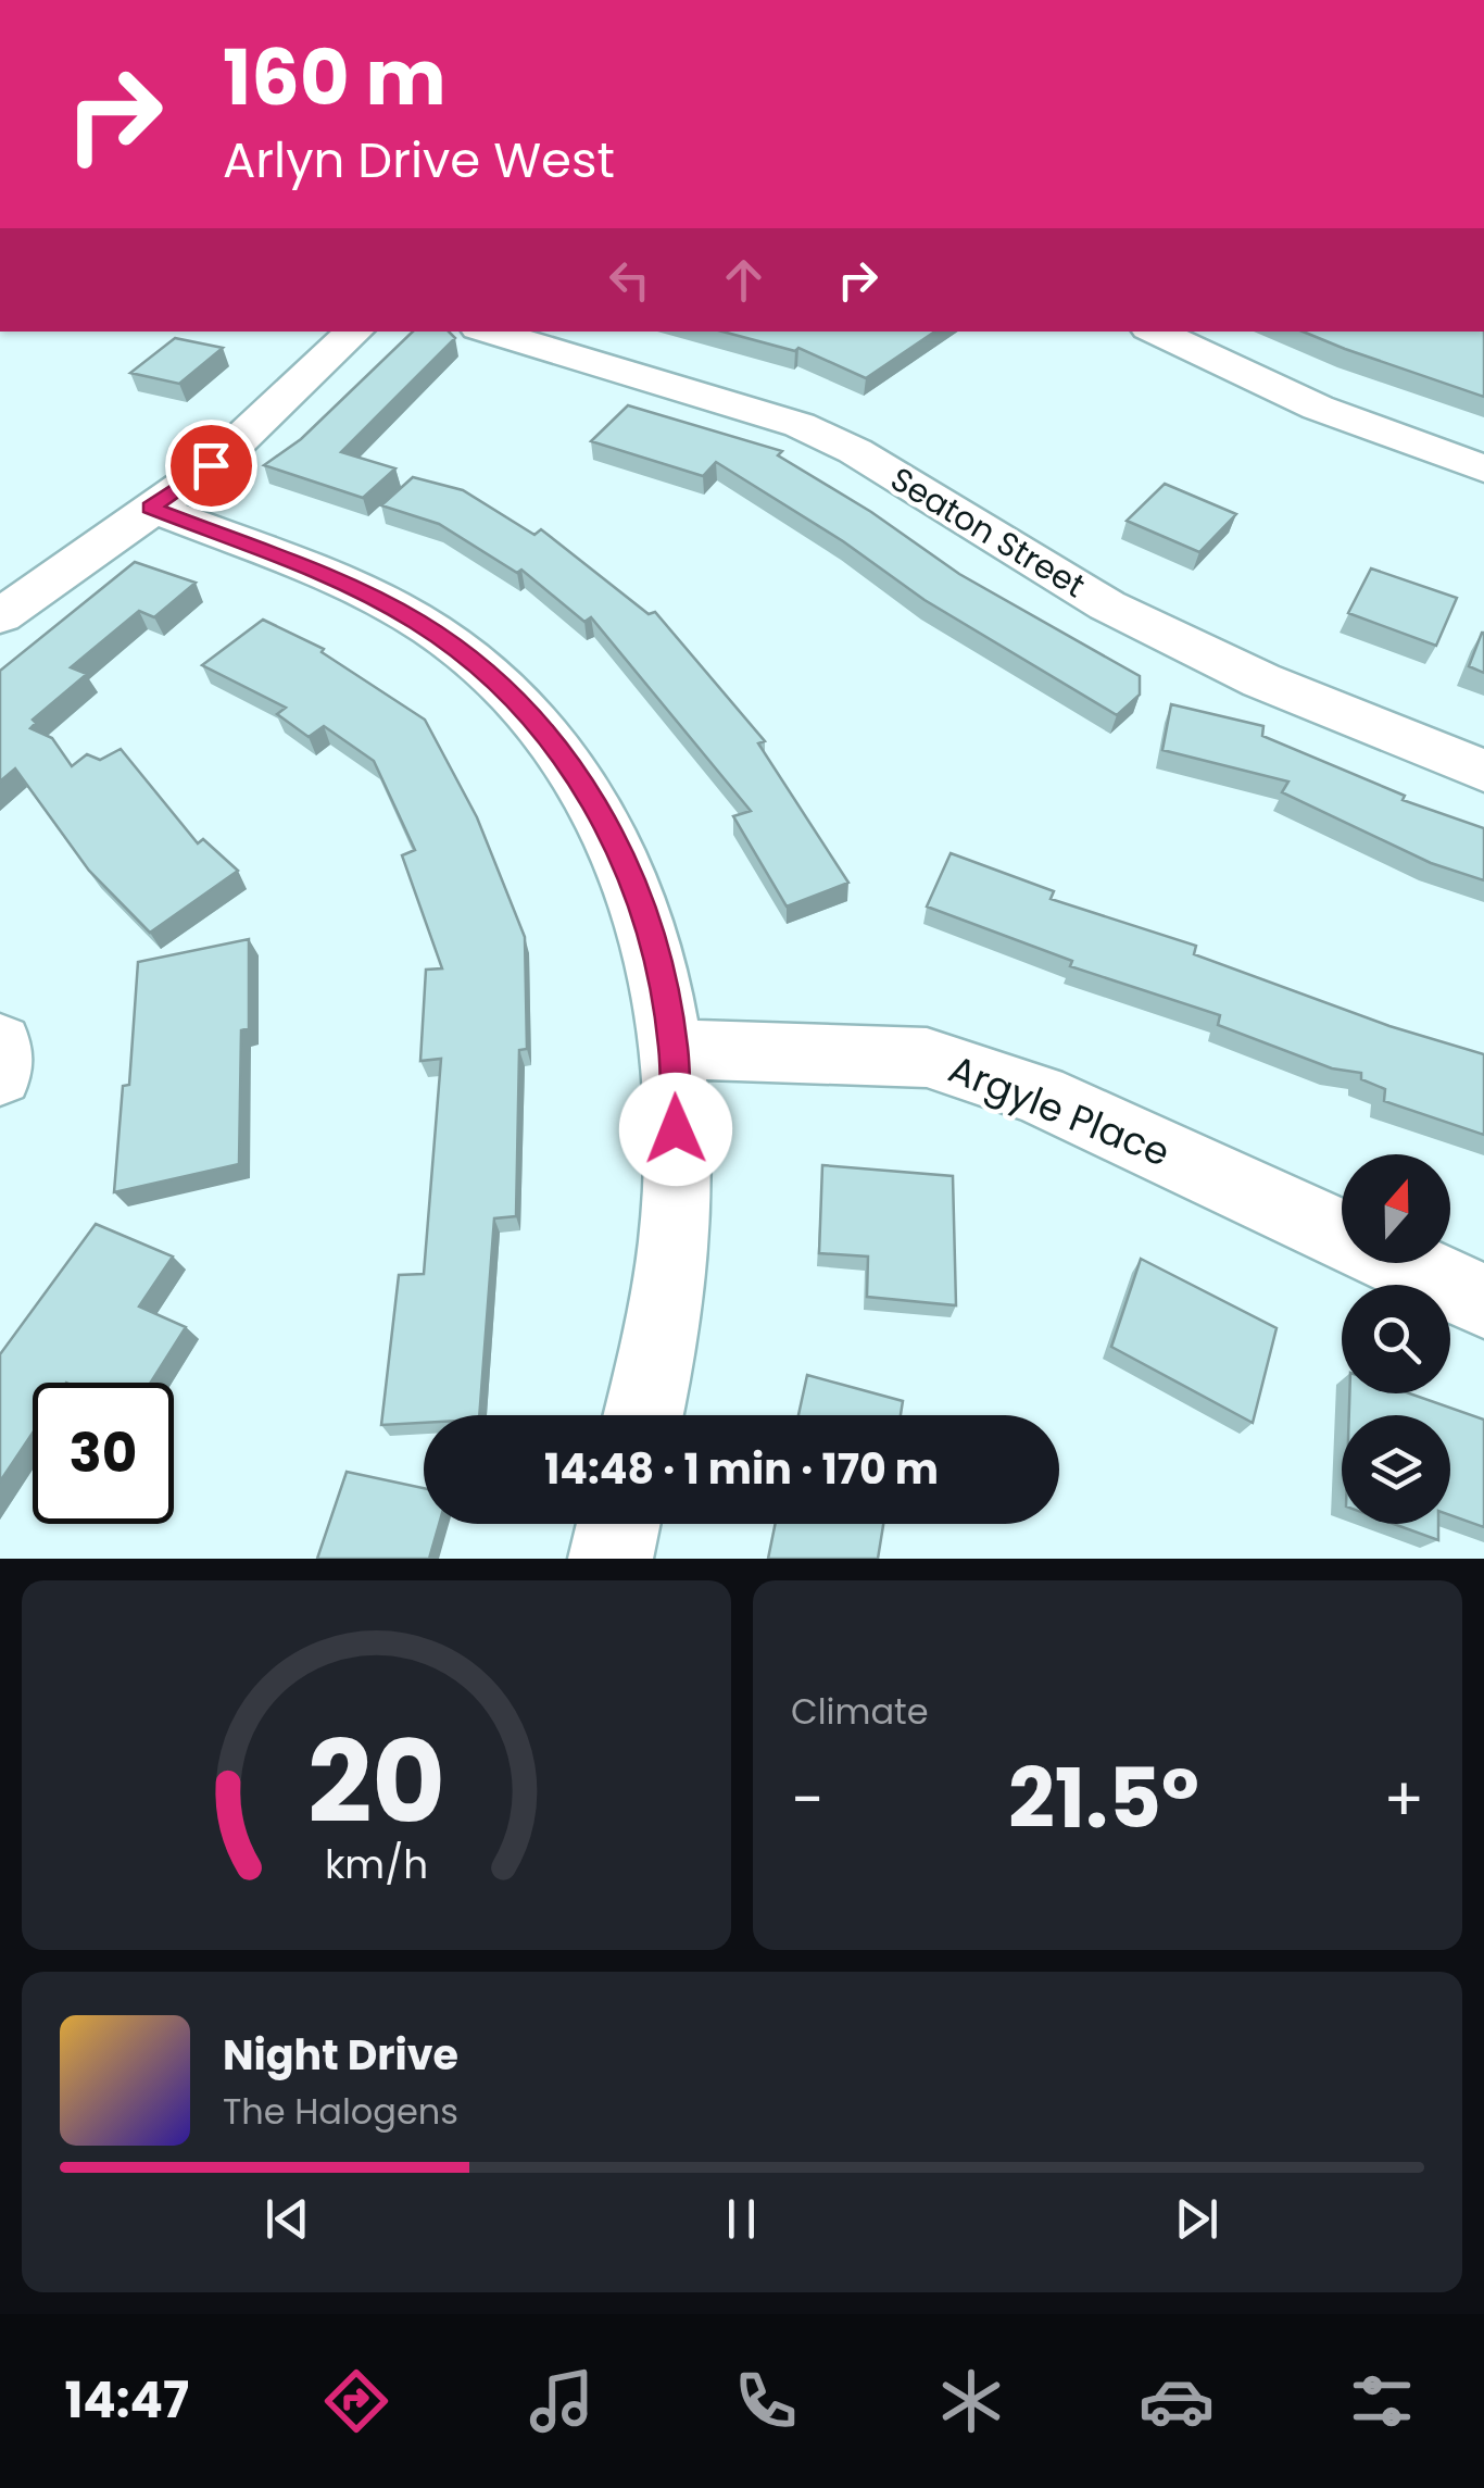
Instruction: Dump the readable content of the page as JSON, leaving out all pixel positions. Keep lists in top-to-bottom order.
{
  "streets": {
    "street": ["Seaton Street", "Argyle Place"]
  },
  "north": "top",
  "page": {
    "turn": ["160 m", "Arlyn Drive West"],
    "limit": "30",
    "trip": "14:48 · 1 min · 170 m",
    "tile": "Climate",
    "heat": ["−", "21.5°", "+"],
    "song": ["Night Drive", "The Halogens"],
    "tabs": "14:47",
    "gauge": ["20", "km/h"]
  }
}
